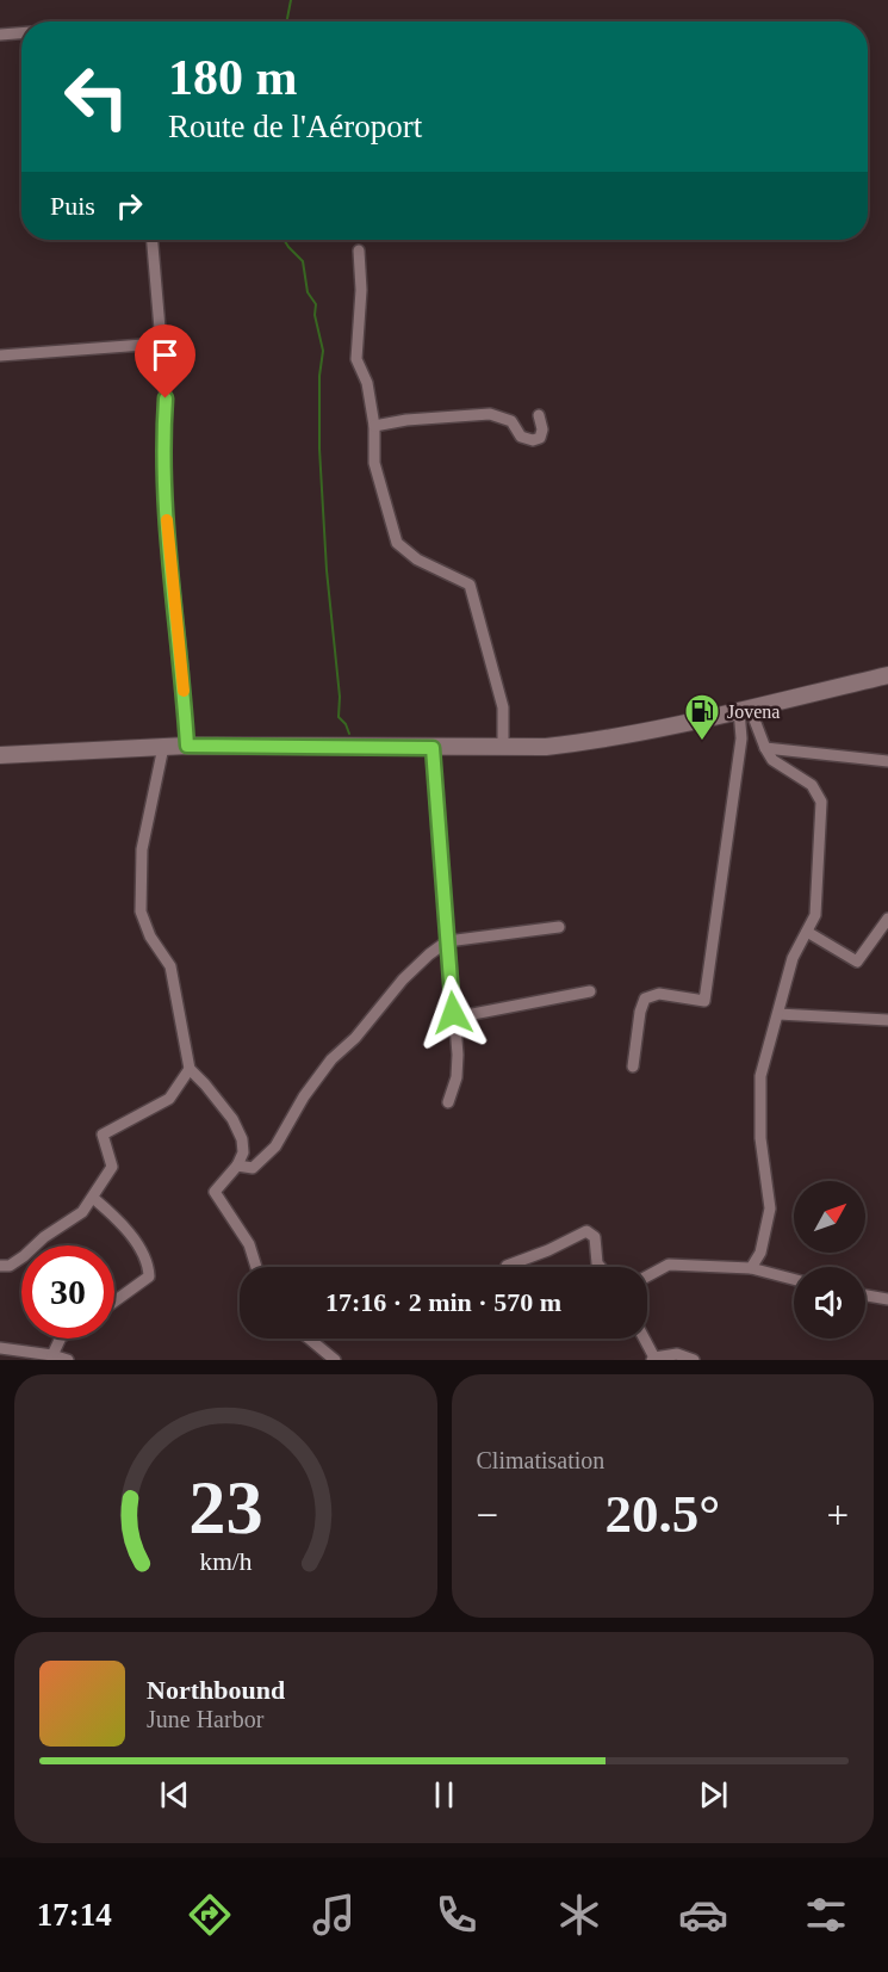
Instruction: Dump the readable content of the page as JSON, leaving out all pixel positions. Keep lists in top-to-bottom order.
{
  "places": {
    "fuel station": ["Jovena"]
  },
  "north": "top right",
  "page": {
    "turn": ["180 m", "Route de l'Aéroport"],
    "then": "Puis",
    "limit": "30",
    "trip": "17:16 · 2 min · 570 m",
    "tile": "Climatisation",
    "heat": ["−", "20.5°", "+"],
    "song": ["Northbound", "June Harbor"],
    "tabs": "17:14",
    "gauge": ["23", "km/h"]
  }
}
